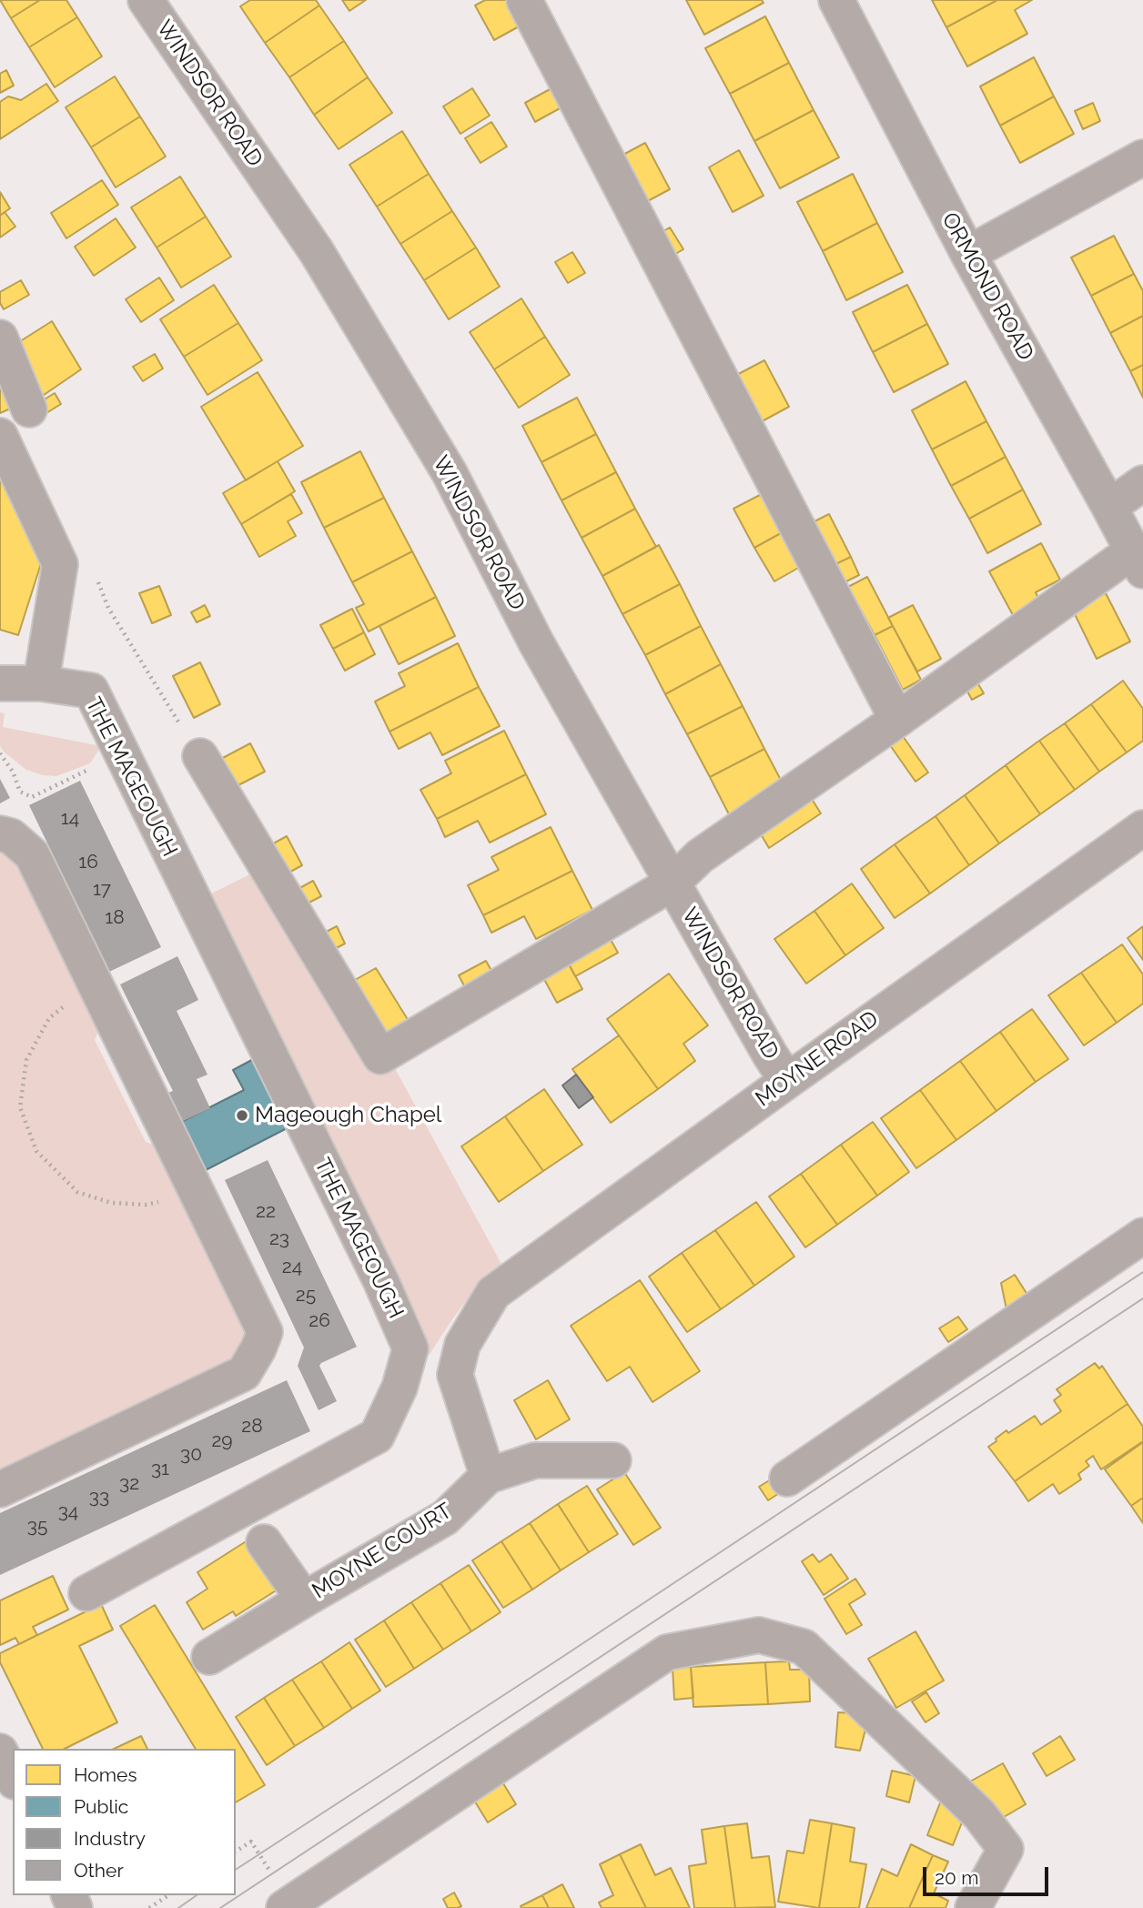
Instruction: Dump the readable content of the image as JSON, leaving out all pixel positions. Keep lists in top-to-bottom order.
{
  "streets": {
    "street": [
      "WINDSOR ROAD",
      "ORMOND ROAD",
      "THE MAGEOUGH",
      "MOYNE ROAD",
      "MOYNE COURT"
    ]
  },
  "crossings": [
    ["WINDSOR ROAD", "MOYNE ROAD"],
    ["MOYNE ROAD", "MOYNE COURT"]
  ],
  "places": ["Mageough Chapel"],
  "house_numbers": [
    "14",
    "16",
    "17",
    "18",
    "22",
    "23",
    "24",
    "25",
    "26",
    "28",
    "29",
    "30",
    "31",
    "32",
    "33",
    "34",
    "35"
  ],
  "legend": [
    "Homes",
    "Public",
    "Industry",
    "Other"
  ],
  "scale_bar": "20 m"
}
